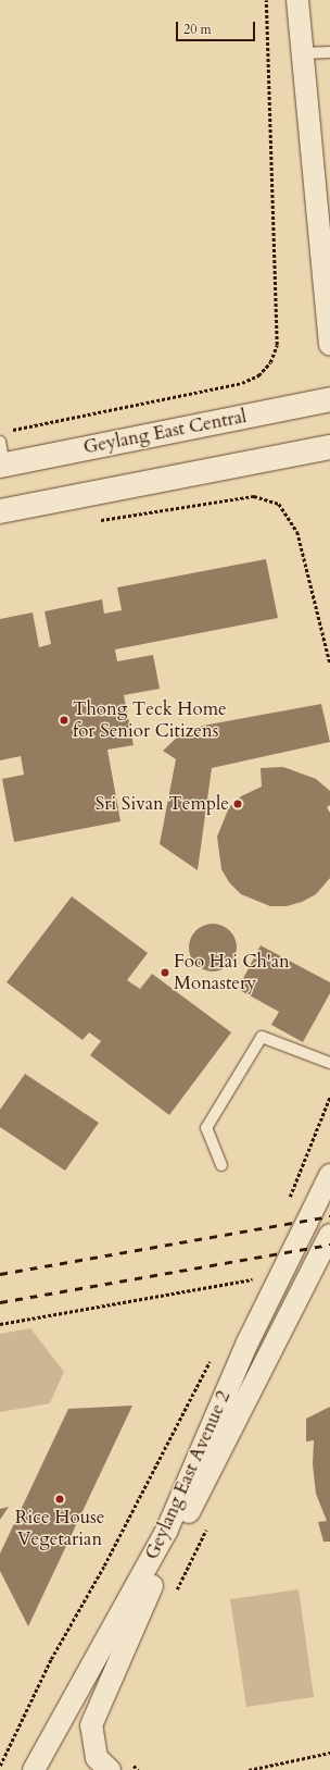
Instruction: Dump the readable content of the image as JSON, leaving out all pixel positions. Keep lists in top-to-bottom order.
{
  "streets": {
    "main road": ["Geylang East Central"],
    "street": ["Geylang East Avenue 2"]
  },
  "places": [
    "Thong Teck Home for Senior Citizens",
    "Sri Sivan Temple",
    "Foo Hai Ch'an Monastery",
    "Rice House Vegetarian"
  ],
  "scale_bar": "20 m"
}
